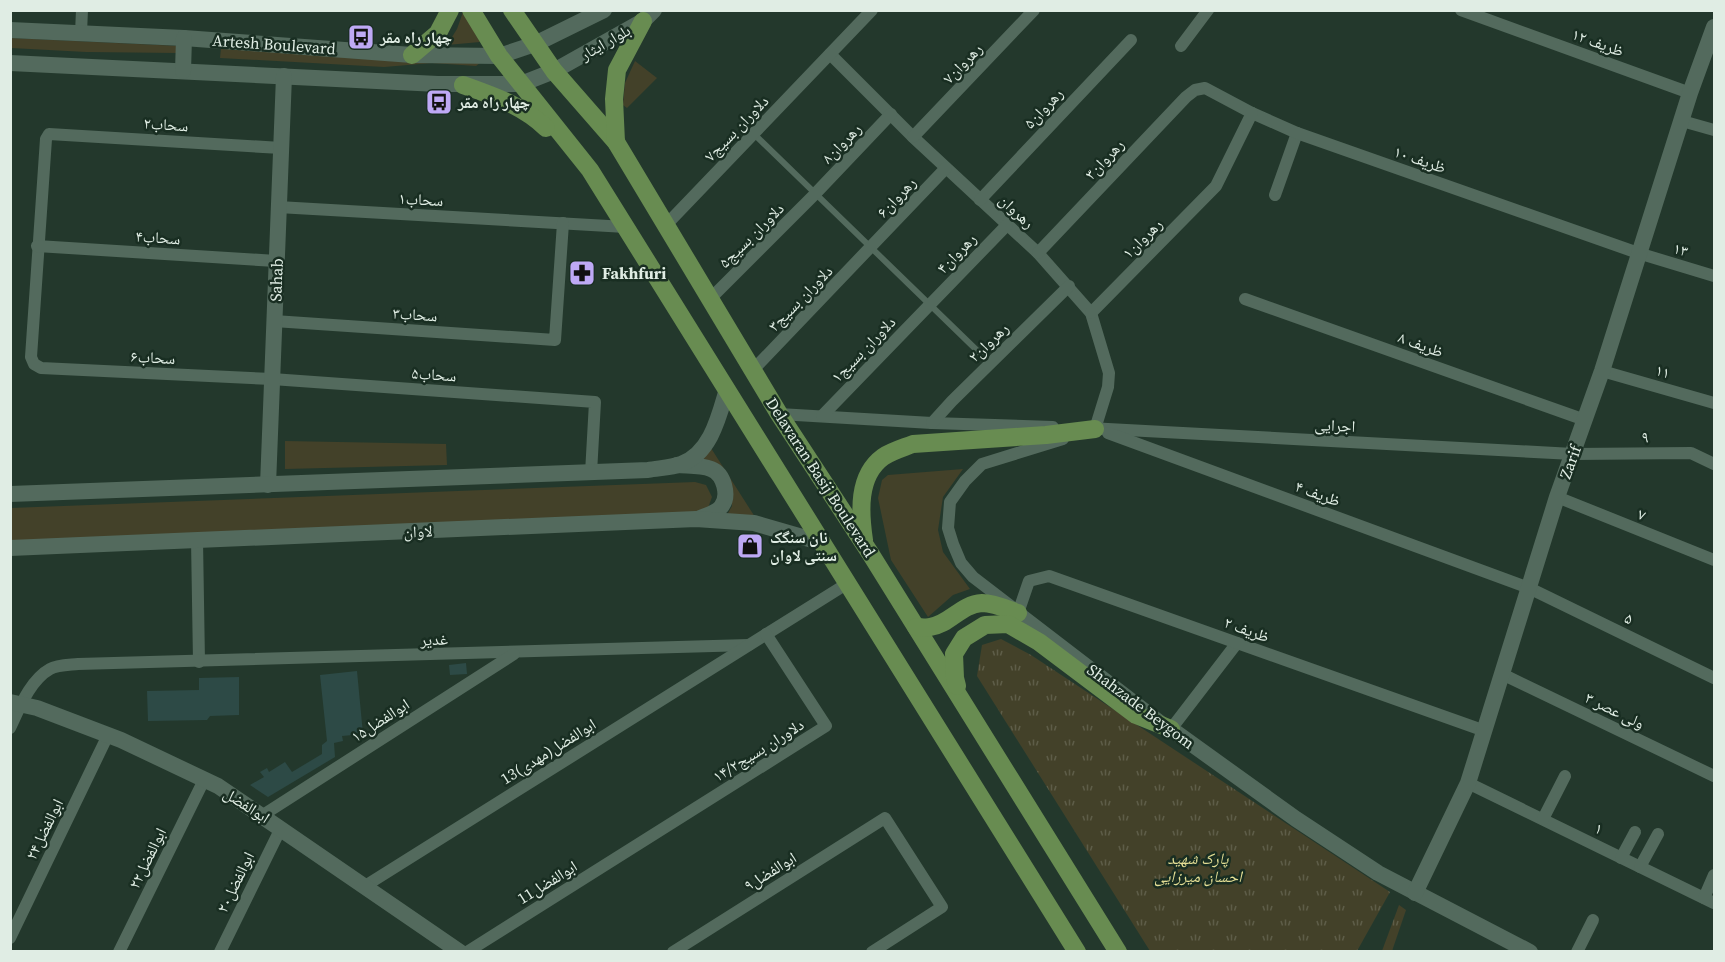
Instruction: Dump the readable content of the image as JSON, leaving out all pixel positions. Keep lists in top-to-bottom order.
{
  "streets": {
    "main road": ["Delavaran Basij Boulevard"],
    "street": [
      "بلوار ایثار",
      "ظریف ۱۲",
      "Artesh Boulevard",
      "رهروان۷",
      "رهروان۵",
      "۲سحاب",
      "دلاوران بسیج۷",
      "رهروان۸",
      "رهروان۳",
      "ظریف ۱۰",
      "رهروان۶",
      "۱سحاب",
      "رهروان",
      "دلاوران بسیج۵",
      "۴سحاب",
      "رهروان۱",
      "۱۳",
      "رهروان۴",
      "Sahab",
      "دلاوران بسیج۳",
      "۳سحاب",
      "رهروان۲",
      "ظریف ۸",
      "دلاوران بسیج۱",
      "۶سحاب",
      "۱۱",
      "۵سحاب",
      "اجرایی",
      "۹",
      "Zarif",
      "ظریف ۴",
      "۷",
      "لاوان",
      "۵",
      "ظریف ۲",
      "غدیر",
      "Shahzade Beygom",
      "ولی عصر ۳",
      "ابوالفضل۱۵",
      "۱۴/۲دلاوران بسیج",
      "13ابوالفضل(مهدی)",
      "ابوالفضل",
      "۱",
      "ابوالفضل۲۴",
      "ابوالفضل۲۲",
      "ابوالفضل۹",
      "ابوالفضل۲۰",
      "11ابوالفضل"
    ]
  },
  "crossings": [
    ["بلوار ایثار", "Artesh Boulevard"],
    ["بلوار ایثار", "Delavaran Basij Boulevard"],
    ["ظریف ۱۲", "Zarif"],
    ["Artesh Boulevard", "Sahab"],
    ["Artesh Boulevard", "Delavaran Basij Boulevard"],
    ["رهروان۷", "رهروان"],
    ["رهروان۵", "رهروان"],
    ["۲سحاب", "۴سحاب"],
    ["۲سحاب", "Sahab"],
    ["۲سحاب", "۶سحاب"],
    ["دلاوران بسیج۷", "رهروان"],
    ["دلاوران بسیج۷", "Delavaran Basij Boulevard"],
    ["رهروان۸", "رهروان"],
    ["رهروان۸", "دلاوران بسیج۵"],
    ["رهروان۳", "ظریف ۱۰"],
    ["رهروان۳", "رهروان"],
    ["ظریف ۱۰", "رهروان۱"],
    ["ظریف ۱۰", "۱۳"],
    ["ظریف ۱۰", "Zarif"],
    ["رهروان۶", "رهروان"],
    ["رهروان۶", "دلاوران بسیج۳"],
    ["۱سحاب", "Sahab"],
    ["۱سحاب", "۳سحاب"],
    ["۱سحاب", "Delavaran Basij Boulevard"],
    ["رهروان", "رهروان۱"],
    ["رهروان", "رهروان۴"],
    ["رهروان", "رهروان۲"],
    ["رهروان", "اجرایی"],
    ["رهروان", "ظریف ۴"],
    ["رهروان", "Shahzade Beygom"],
    ["دلاوران بسیج۵", "Delavaran Basij Boulevard"],
    ["۴سحاب", "Sahab"],
    ["۴سحاب", "۶سحاب"],
    ["۱۳", "Zarif"],
    ["رهروان۴", "دلاوران بسیج۱"],
    ["Sahab", "۳سحاب"],
    ["Sahab", "۶سحاب"],
    ["Sahab", "۵سحاب"],
    ["دلاوران بسیج۳", "Delavaran Basij Boulevard"],
    ["رهروان۲", "اجرایی"],
    ["ظریف ۸", "Zarif"],
    ["دلاوران بسیج۱", "اجرایی"],
    ["۶سحاب", "۵سحاب"],
    ["۱۱", "Zarif"],
    ["اجرایی", "۹"],
    ["اجرایی", "Zarif"],
    ["اجرایی", "Delavaran Basij Boulevard"],
    ["اجرایی", "ظریف ۴"],
    ["اجرایی", "Shahzade Beygom"],
    ["۹", "Zarif"],
    ["Zarif", "ظریف ۴"],
    ["Zarif", "۷"],
    ["Zarif", "۵"],
    ["Zarif", "ظریف ۲"],
    ["Zarif", "Shahzade Beygom"],
    ["Zarif", "ولی عصر ۳"],
    ["Zarif", "۱"],
    ["Delavaran Basij Boulevard", "لاوان"],
    ["ظریف ۴", "۵"],
    ["ظریف ۴", "Shahzade Beygom"],
    ["ظریف ۲", "Shahzade Beygom"],
    ["غدیر", "ابوالفضل۱۵"],
    ["غدیر", "13ابوالفضل(مهدی)"],
    ["غدیر", "ابوالفضل"],
    ["ابوالفضل۱۵", "ابوالفضل"],
    ["۱۴/۲دلاوران بسیج", "11ابوالفضل"],
    ["13ابوالفضل(مهدی)", "ابوالفضل"],
    ["ابوالفضل", "ابوالفضل۲۴"],
    ["ابوالفضل", "ابوالفضل۲۲"],
    ["ابوالفضل", "ابوالفضل۲۰"]
  ],
  "parks": ["پارک شهید احسان میرزایی"],
  "places": {
    "bus stop": ["چهار راه مقر", "چهار راه مقر‍"],
    "pharmacy": ["Fakhfuri"],
    "shop": ["نان سنگک سنتی لاوان"]
  }
}
